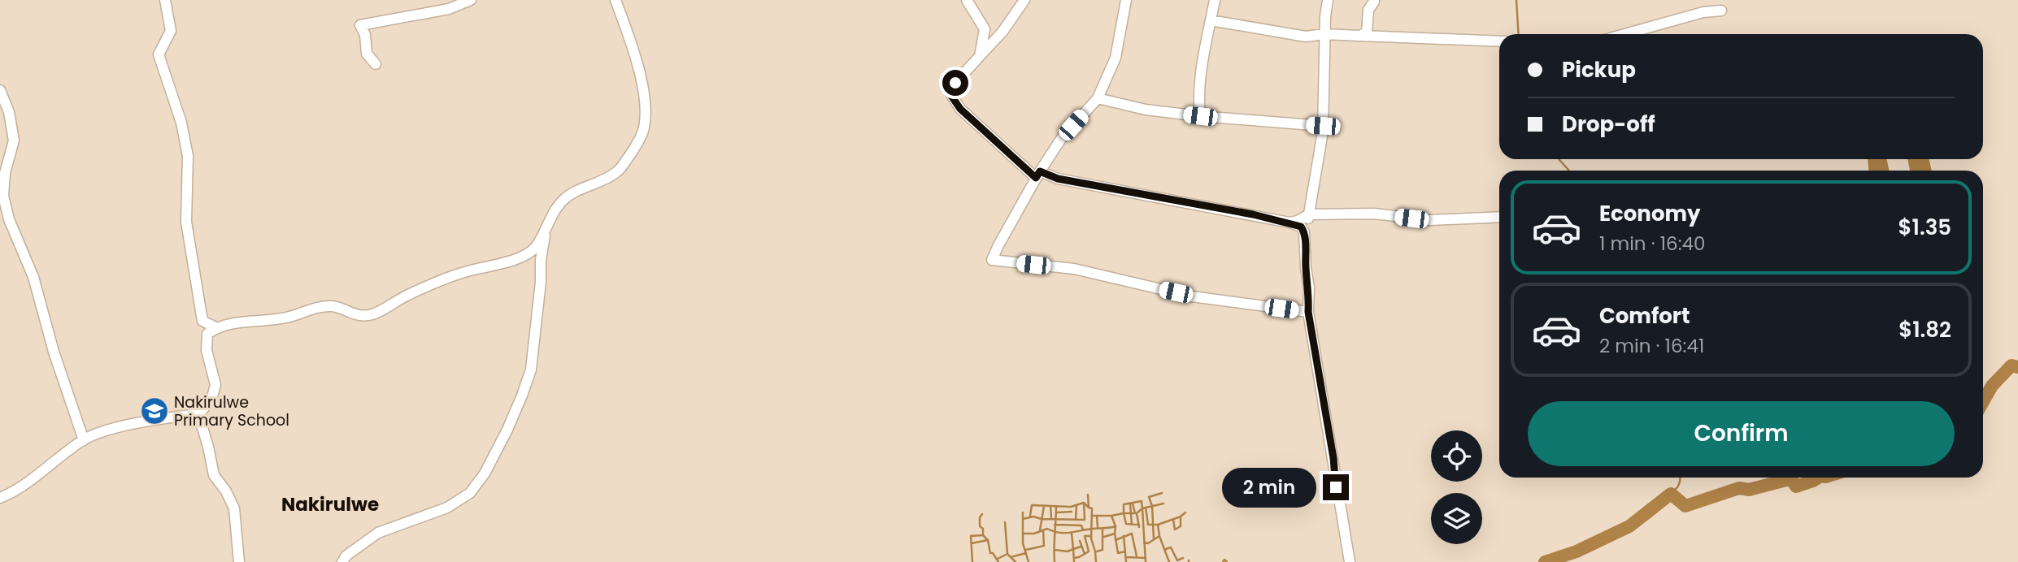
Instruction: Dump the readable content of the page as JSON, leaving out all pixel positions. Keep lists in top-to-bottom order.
{
  "districts": ["Nakirulwe"],
  "places": {
    "school or university": ["Nakirulwe Primary School"]
  },
  "page": {
    "banner": ["Pickup", "Drop-off"],
    "list": [
      {
        "name": "Economy",
        "note": "1 min · 16:40",
        "value": "$1.35"
      },
      {
        "name": "Comfort",
        "note": "2 min · 16:41",
        "value": "$1.82"
      }
    ],
    "buttons": "Confirm",
    "bubble": "2 min"
  }
}
